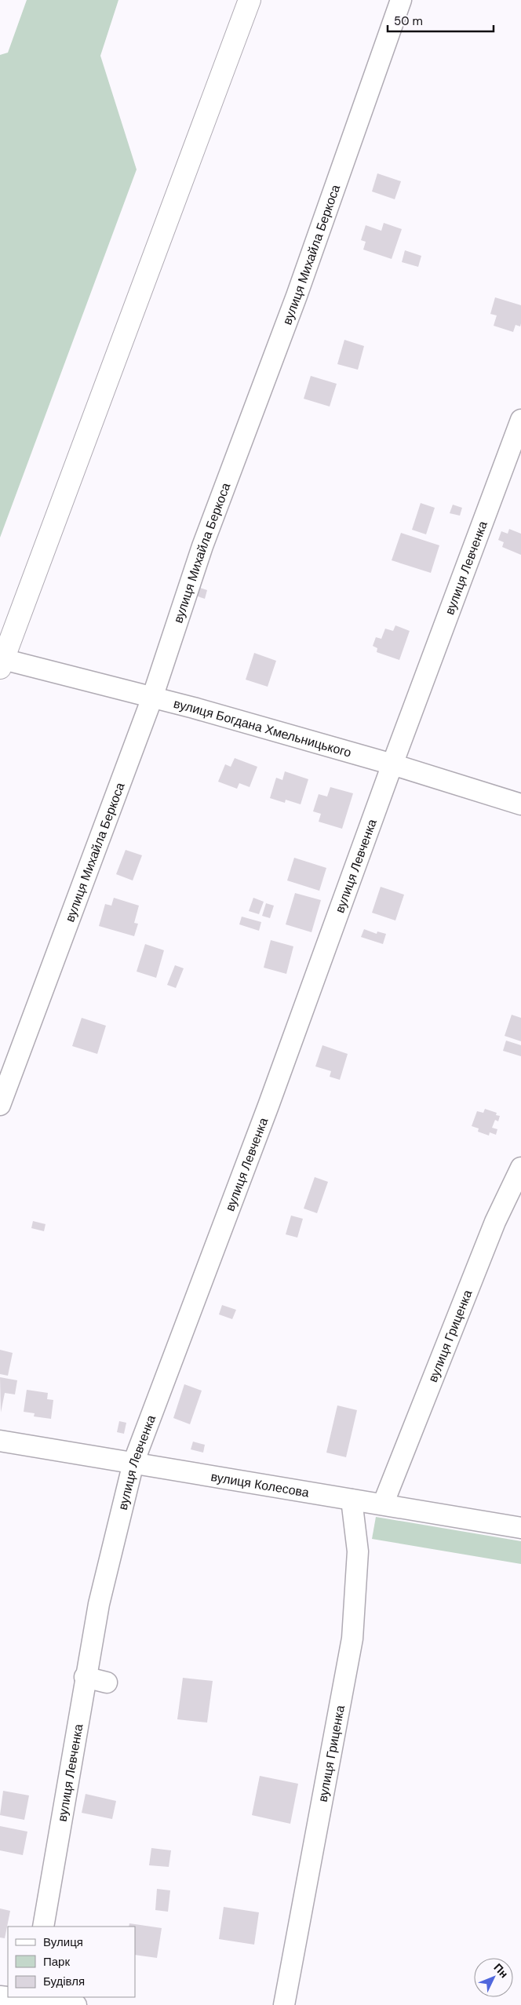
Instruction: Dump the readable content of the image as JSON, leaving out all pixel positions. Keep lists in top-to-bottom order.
{
  "streets": {
    "street": [
      "вулиця Михайла Беркоса",
      "вулиця Левченка",
      "вулиця Богдана Хмельницького",
      "вулиця Гриценка",
      "вулиця Колесова"
    ]
  },
  "crossings": [
    ["вулиця Михайла Беркоса", "вулиця Богдана Хмельницького"],
    ["вулиця Левченка", "вулиця Богдана Хмельницького"],
    ["вулиця Левченка", "вулиця Колесова"],
    ["вулиця Гриценка", "вулиця Колесова"]
  ],
  "legend": ["Вулиця", "Парк", "Будівля"],
  "scale_bar": "50 m",
  "north": "top right"
}
